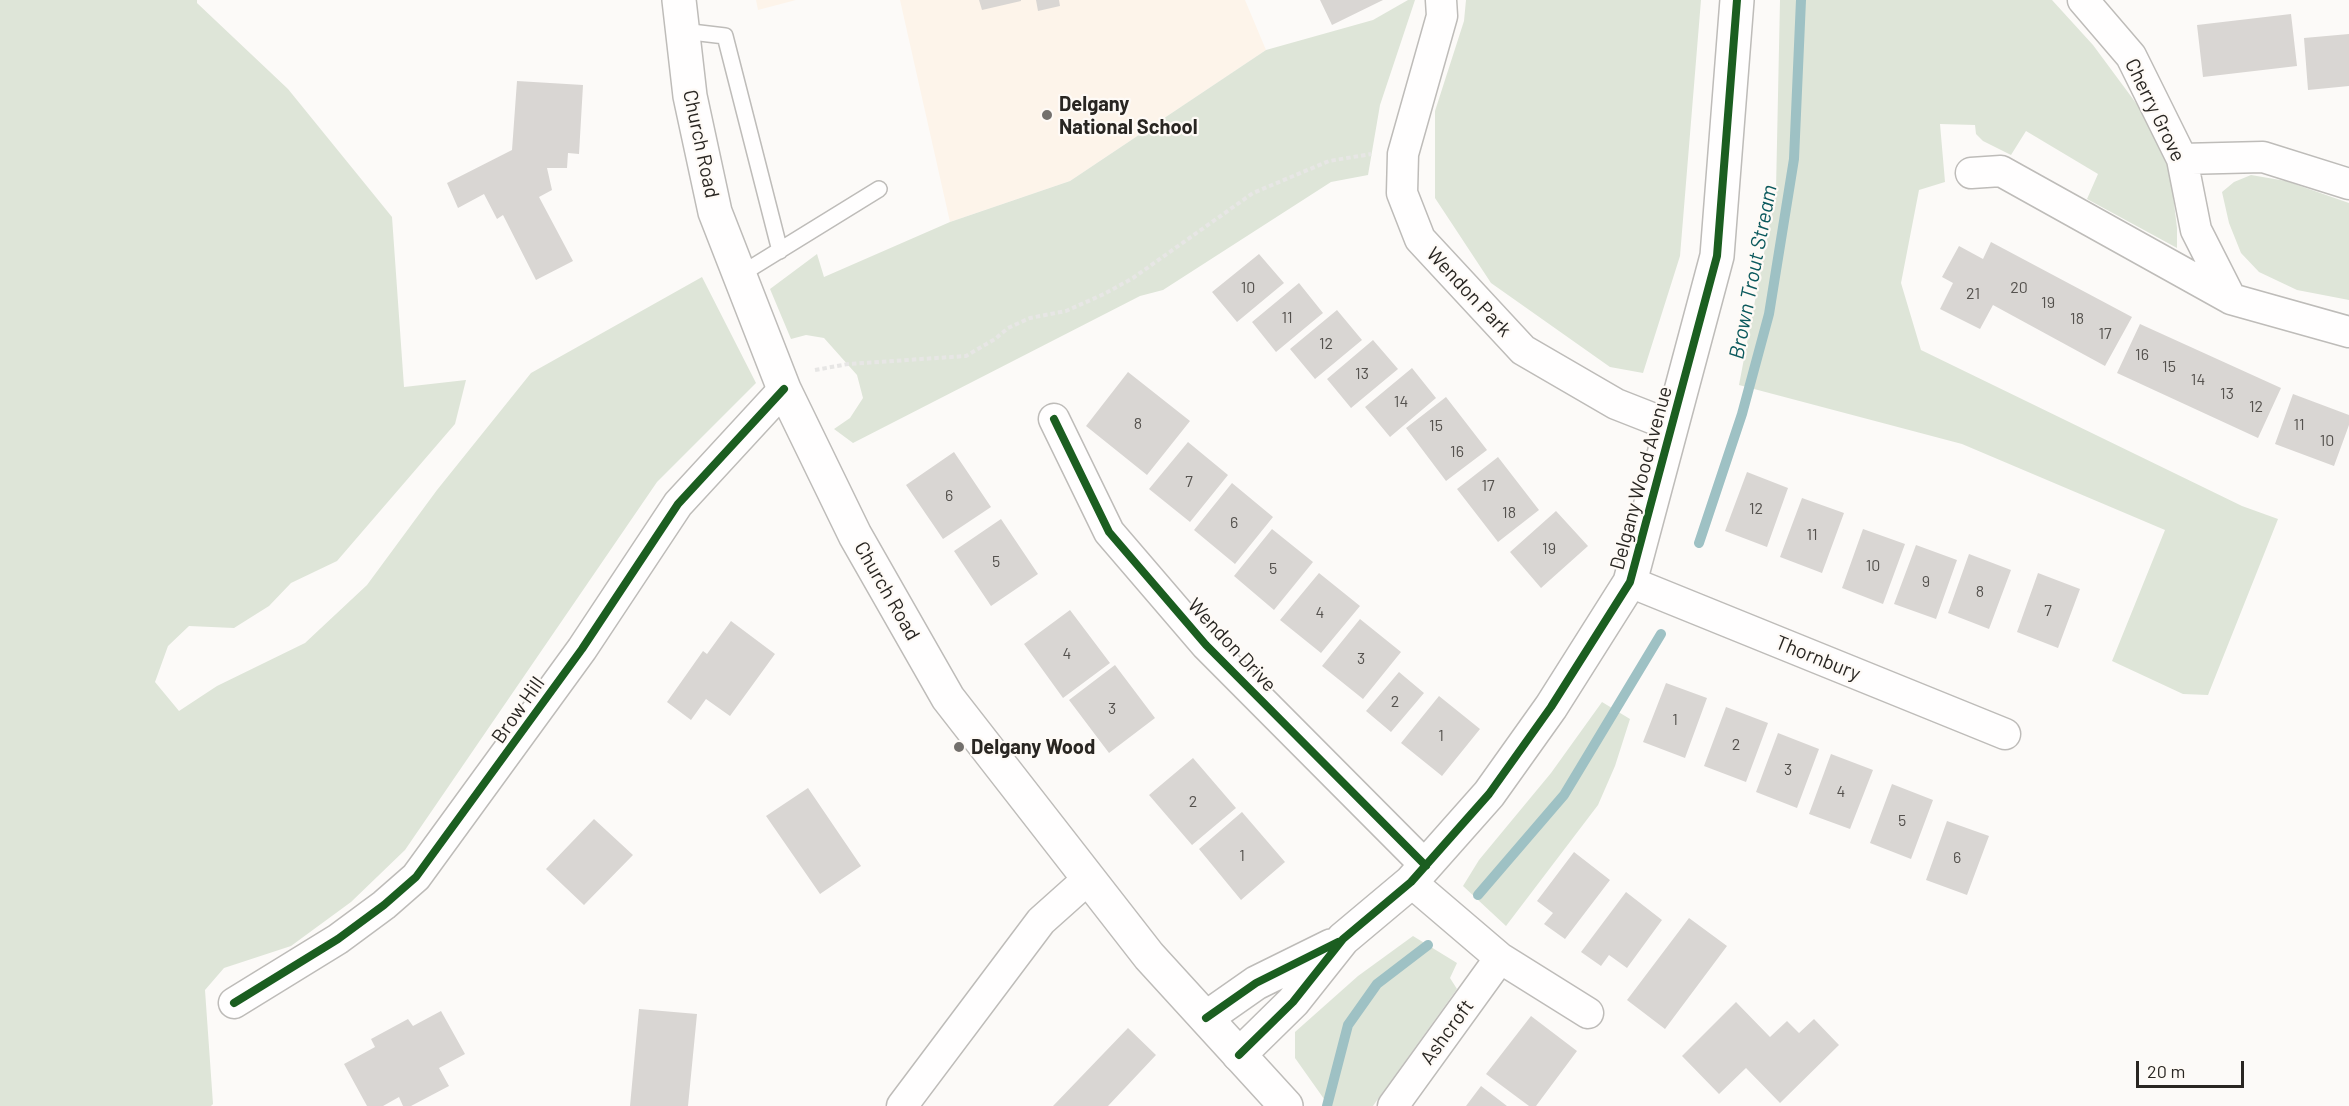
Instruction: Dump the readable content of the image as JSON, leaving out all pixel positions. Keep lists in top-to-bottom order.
{
  "streets": {
    "street": [
      "Cherry Grove",
      "Church Road",
      "Wendon Park",
      "Delgany Wood Avenue",
      "Wendon Drive",
      "Thornbury",
      "Brow Hill",
      "Ashcroft"
    ]
  },
  "crossings": [
    ["Church Road", "Delgany Wood Avenue"],
    ["Church Road", "Brow Hill"],
    ["Wendon Park", "Delgany Wood Avenue"],
    ["Delgany Wood Avenue", "Wendon Drive"],
    ["Delgany Wood Avenue", "Thornbury"]
  ],
  "water": ["Brown Trout Stream"],
  "places": ["Delgany National School", "Delgany Wood"],
  "house_numbers": [
    "10",
    "20",
    "21",
    "19",
    "11",
    "18",
    "17",
    "12",
    "16",
    "15",
    "13",
    "14",
    "13",
    "14",
    "12",
    "8",
    "11",
    "15",
    "10",
    "16",
    "7",
    "17",
    "6",
    "12",
    "18",
    "6",
    "11",
    "19",
    "5",
    "10",
    "5",
    "9",
    "8",
    "7",
    "4",
    "4",
    "3",
    "2",
    "3",
    "1",
    "1",
    "2",
    "3",
    "4",
    "2",
    "5",
    "1",
    "6"
  ],
  "scale_bar": "20 m"
}
